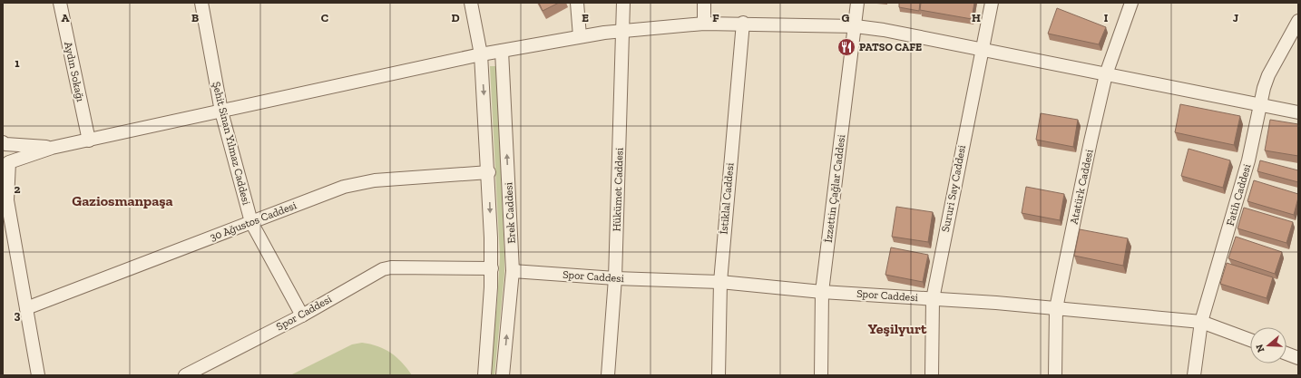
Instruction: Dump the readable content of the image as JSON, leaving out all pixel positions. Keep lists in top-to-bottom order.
{
  "streets": {
    "street": [
      "Aydın Sokağı",
      "Şehit Sinan Yılmaz Caddesi",
      "Atatürk Caddesi",
      "İzzettin Çağlar Caddesi",
      "Sururi Say Caddesi",
      "Hükümet Caddesi",
      "Fatih Caddesi",
      "İstiklal Caddesi",
      "Erek Caddesi",
      "30 Ağustos Caddesi",
      "Spor Caddesi"
    ]
  },
  "crossings": [
    ["Şehit Sinan Yılmaz Caddesi", "30 Ağustos Caddesi"],
    ["Şehit Sinan Yılmaz Caddesi", "Spor Caddesi"],
    ["Atatürk Caddesi", "Spor Caddesi"],
    ["İzzettin Çağlar Caddesi", "Spor Caddesi"],
    ["Sururi Say Caddesi", "Spor Caddesi"],
    ["Hükümet Caddesi", "Spor Caddesi"],
    ["Fatih Caddesi", "Spor Caddesi"],
    ["İstiklal Caddesi", "Spor Caddesi"],
    ["Erek Caddesi", "30 Ağustos Caddesi"],
    ["Erek Caddesi", "Spor Caddesi"]
  ],
  "districts": ["Gaziosmanpaşa", "Yeşilyurt"],
  "places": {
    "restaurant": ["PATSO CAFE"]
  },
  "north": "left",
  "grid": {
    "columns": [
      "A",
      "B",
      "C",
      "D",
      "E",
      "F",
      "G",
      "H",
      "I",
      "J"
    ],
    "rows": ["1", "2", "3"]
  }
}
